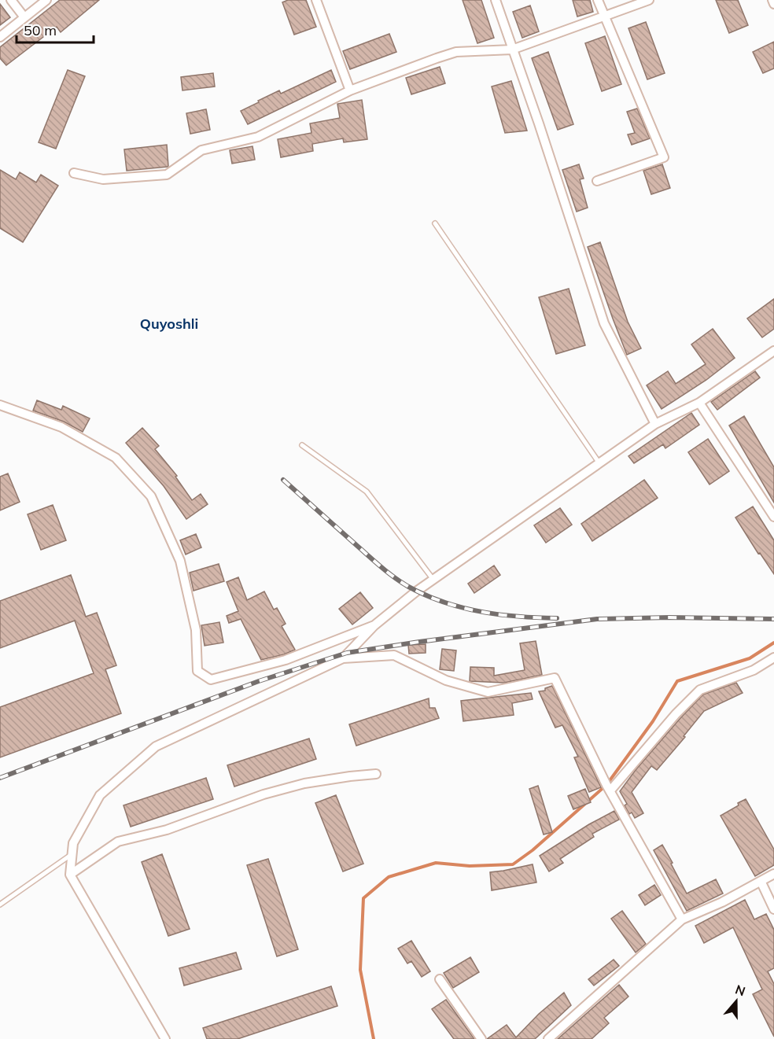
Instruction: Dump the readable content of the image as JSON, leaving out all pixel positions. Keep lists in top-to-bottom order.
{
  "districts": ["Quyoshli"],
  "scale_bar": "50 m",
  "north": "top"
}
